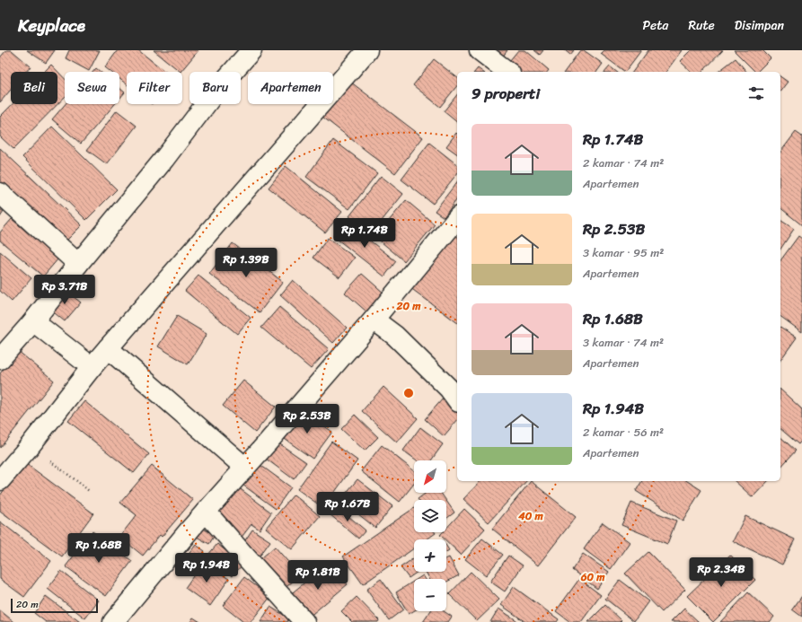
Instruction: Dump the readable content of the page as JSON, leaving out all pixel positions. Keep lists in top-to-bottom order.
{
  "scale_bar": "20 m",
  "north": "bottom left",
  "page": {
    "header": "Keyplace",
    "nav": ["Peta", "Rute", "Disimpan"],
    "chip": [
      "Beli",
      "Sewa",
      "Filter",
      "Baru",
      "Apartemen"
    ],
    "heading": "9 properti",
    "list": [
      {
        "name": "Rp 1.74B",
        "note": "2 kamar · 74 m² · Apartemen"
      },
      {
        "name": "Rp 2.53B",
        "note": "3 kamar · 95 m² · Apartemen"
      },
      {
        "name": "Rp 1.68B",
        "note": "3 kamar · 74 m² · Apartemen"
      },
      {
        "name": "Rp 1.94B",
        "note": "2 kamar · 56 m² · Apartemen"
      }
    ],
    "price": [
      "Rp 1.74B",
      "Rp 1.39B",
      "Rp 3.71B",
      "Rp 2.53B",
      "Rp 1.67B",
      "Rp 1.68B",
      "Rp 1.94B",
      "Rp 2.34B",
      "Rp 1.81B"
    ],
    "map_buttons": ["+", "−"],
    "scale": "20 m"
  },
  "rings": ["20 m", "40 m", "60 m"]
}
